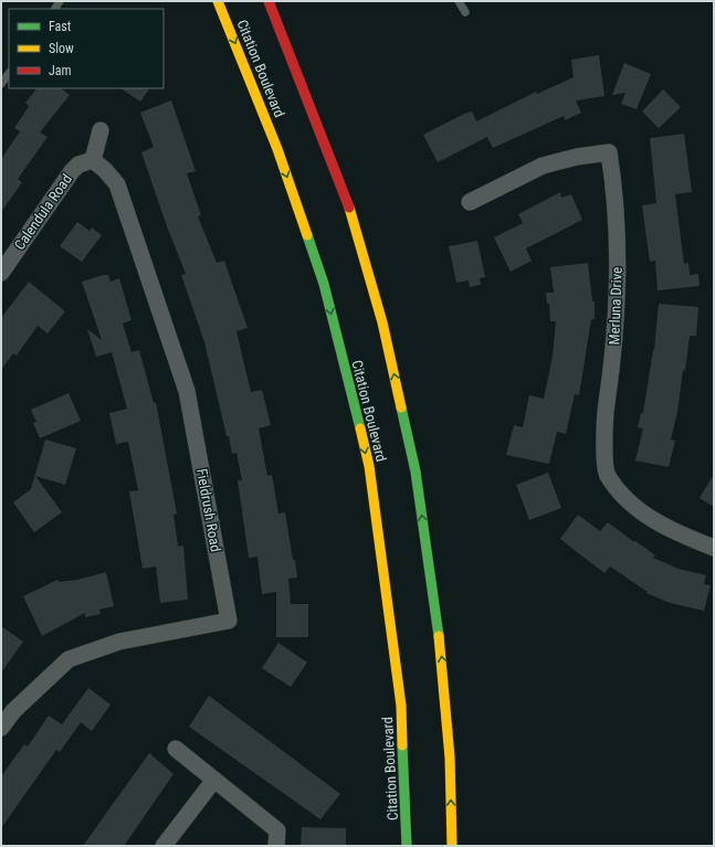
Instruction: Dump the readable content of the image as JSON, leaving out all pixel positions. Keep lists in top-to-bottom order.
{
  "streets": {
    "main road": ["Citation Boulevard"],
    "street": ["Calendula Road", "Merluna Drive", "Fieldrush Road"]
  },
  "crossings": [
    ["Calendula Road", "Fieldrush Road"]
  ],
  "legend": ["Fast", "Slow", "Jam"]
}
